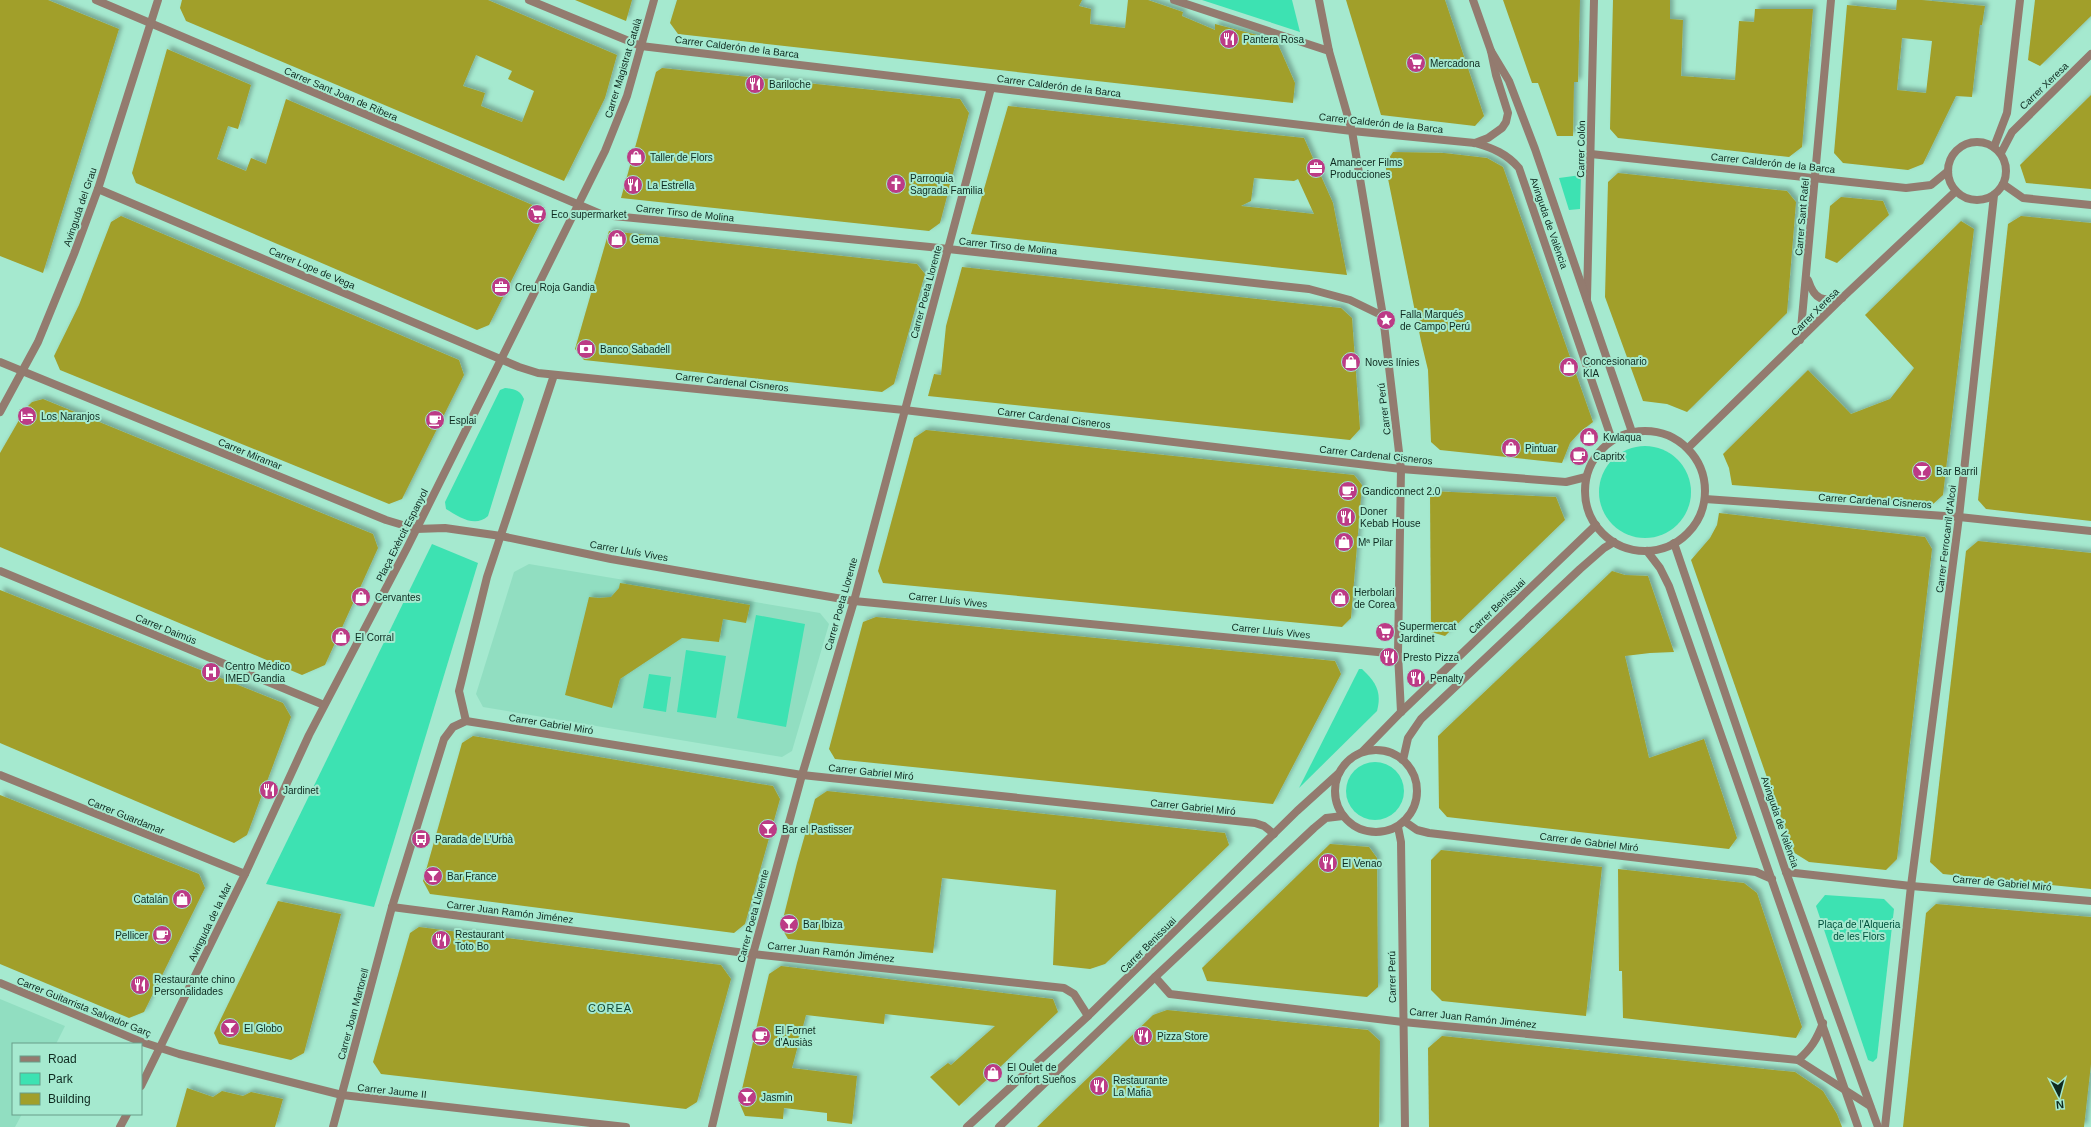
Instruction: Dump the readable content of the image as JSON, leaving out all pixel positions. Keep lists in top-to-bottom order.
{
  "streets": {
    "street": [
      "Carrer Calderón de la Barca",
      "Carrer Magistrat Català",
      "Carrer Xeresa",
      "Carrer Sant Joan de Ribera",
      "Carrer Colón",
      "Avinguda del Grau",
      "Carrer Tirso de Molina",
      "Carrer Sant Rafel",
      "Avinguda de València",
      "Carrer Lope de Vega",
      "Carrer Poeta Llorente",
      "Carrer Cardenal Cisneros",
      "Carrer Perú",
      "Carrer Miramar",
      "Plaça Exèrcit Espanyol",
      "Carrer Ferrocarril d'Alcoi",
      "Carrer Lluís Vives",
      "Carrer Benissuai",
      "Carrer Daimús",
      "Carrer Gabriel Miró",
      "Carrer Guardamar",
      "Carrer de Gabriel Miró",
      "Carrer Juan Ramón Jiménez",
      "Avinguda de la Mar",
      "Carrer Guitarrista Salvador Garç",
      "Carrer Joan Martorell",
      "Carrer Jaume II"
    ]
  },
  "crossings": [
    ["Carrer Calderón de la Barca", "Carrer Magistrat Català"],
    ["Carrer Calderón de la Barca", "Carrer Xeresa"],
    ["Carrer Calderón de la Barca", "Carrer Colón"],
    ["Carrer Calderón de la Barca", "Carrer Sant Rafel"],
    ["Carrer Calderón de la Barca", "Avinguda de València"],
    ["Carrer Calderón de la Barca", "Carrer Poeta Llorente"],
    ["Carrer Calderón de la Barca", "Carrer Perú"],
    ["Carrer Calderón de la Barca", "Carrer Ferrocarril d'Alcoi"],
    ["Carrer Magistrat Català", "Carrer Sant Joan de Ribera"],
    ["Carrer Magistrat Català", "Carrer Tirso de Molina"],
    ["Carrer Magistrat Català", "Plaça Exèrcit Espanyol"],
    ["Carrer Xeresa", "Carrer Sant Rafel"],
    ["Carrer Xeresa", "Avinguda de València"],
    ["Carrer Xeresa", "Carrer Cardenal Cisneros"],
    ["Carrer Xeresa", "Carrer Ferrocarril d'Alcoi"],
    ["Carrer Xeresa", "Carrer Benissuai"],
    ["Carrer Sant Joan de Ribera", "Avinguda del Grau"],
    ["Carrer Sant Joan de Ribera", "Carrer Tirso de Molina"],
    ["Carrer Sant Joan de Ribera", "Plaça Exèrcit Espanyol"],
    ["Carrer Colón", "Avinguda de València"],
    ["Avinguda del Grau", "Carrer Lope de Vega"],
    ["Avinguda del Grau", "Carrer Miramar"],
    ["Carrer Tirso de Molina", "Carrer Poeta Llorente"],
    ["Carrer Tirso de Molina", "Carrer Perú"],
    ["Carrer Tirso de Molina", "Plaça Exèrcit Espanyol"],
    ["Avinguda de València", "Carrer Cardenal Cisneros"],
    ["Avinguda de València", "Carrer Benissuai"],
    ["Avinguda de València", "Carrer de Gabriel Miró"],
    ["Carrer Lope de Vega", "Carrer Cardenal Cisneros"],
    ["Carrer Lope de Vega", "Plaça Exèrcit Espanyol"],
    ["Carrer Poeta Llorente", "Carrer Cardenal Cisneros"],
    ["Carrer Poeta Llorente", "Carrer Lluís Vives"],
    ["Carrer Poeta Llorente", "Carrer Gabriel Miró"],
    ["Carrer Poeta Llorente", "Carrer Juan Ramón Jiménez"],
    ["Carrer Cardenal Cisneros", "Carrer Perú"],
    ["Carrer Cardenal Cisneros", "Carrer Ferrocarril d'Alcoi"],
    ["Carrer Cardenal Cisneros", "Carrer Benissuai"],
    ["Carrer Perú", "Carrer Lluís Vives"],
    ["Carrer Perú", "Carrer Benissuai"],
    ["Carrer Perú", "Carrer de Gabriel Miró"],
    ["Carrer Perú", "Carrer Juan Ramón Jiménez"],
    ["Carrer Miramar", "Plaça Exèrcit Espanyol"],
    ["Carrer Miramar", "Carrer Lluís Vives"],
    ["Plaça Exèrcit Espanyol", "Carrer Daimús"],
    ["Plaça Exèrcit Espanyol", "Carrer Guardamar"],
    ["Plaça Exèrcit Espanyol", "Avinguda de la Mar"],
    ["Carrer Ferrocarril d'Alcoi", "Carrer de Gabriel Miró"],
    ["Carrer Benissuai", "Carrer Gabriel Miró"],
    ["Carrer Benissuai", "Carrer de Gabriel Miró"],
    ["Carrer Benissuai", "Carrer Juan Ramón Jiménez"],
    ["Carrer Guardamar", "Avinguda de la Mar"],
    ["Carrer Juan Ramón Jiménez", "Carrer Joan Martorell"],
    ["Avinguda de la Mar", "Carrer Guitarrista Salvador Garç"],
    ["Avinguda de la Mar", "Carrer Jaume II"],
    ["Carrer Guitarrista Salvador Garç", "Carrer Jaume II"],
    ["Carrer Joan Martorell", "Carrer Jaume II"]
  ],
  "districts": ["COREA"],
  "parks": ["Plaça de l'Alqueria de les Flors"],
  "places": {
    "restaurant": [
      "Pantera Rosa",
      "Bariloche",
      "La Estrella",
      "Doner Kebab House",
      "Presto Pizza",
      "Penalty",
      "Jardinet",
      "El Venao",
      "Restaurant Toto Bo",
      "Restaurante chino Personalidades",
      "Pizza Store",
      "Restaurante La Mafia"
    ],
    "supermarket": ["Mercadona", "Eco supermarket", "Supermercat Jardinet"],
    "shop": [
      "Taller de Flors",
      "Gema",
      "Noves línies",
      "Concesionario KIA",
      "Kwlaqua",
      "Pintuar",
      "Mª Pilar",
      "Cervantes",
      "Herbolari de Corea",
      "El Corral",
      "Catalán",
      "El Oulet de Konfort Sueños"
    ],
    "office": ["Amanecer Films Producciones", "Creu Roja Gandia"],
    "church": ["Parroquia Sagrada Familia"],
    "place": ["Falla Marqués de Campo Perú"],
    "bank": ["Banco Sabadell"],
    "hotel": ["Los Naranjos"],
    "cafe": [
      "Esplai",
      "Capritx",
      "Gandiconnect 2.0",
      "Pellicer",
      "El Fornet d'Ausiàs"
    ],
    "bar": [
      "Bar Barril",
      "Bar el Pastisser",
      "Bar France",
      "Bar Ibiza",
      "El Globo",
      "Jasmin"
    ],
    "hospital": ["Centro Médico IMED Gandia"],
    "bus stop": ["Parada de L'Urbà"]
  },
  "legend": ["Road", "Park", "Building"],
  "north": "bottom"
}
